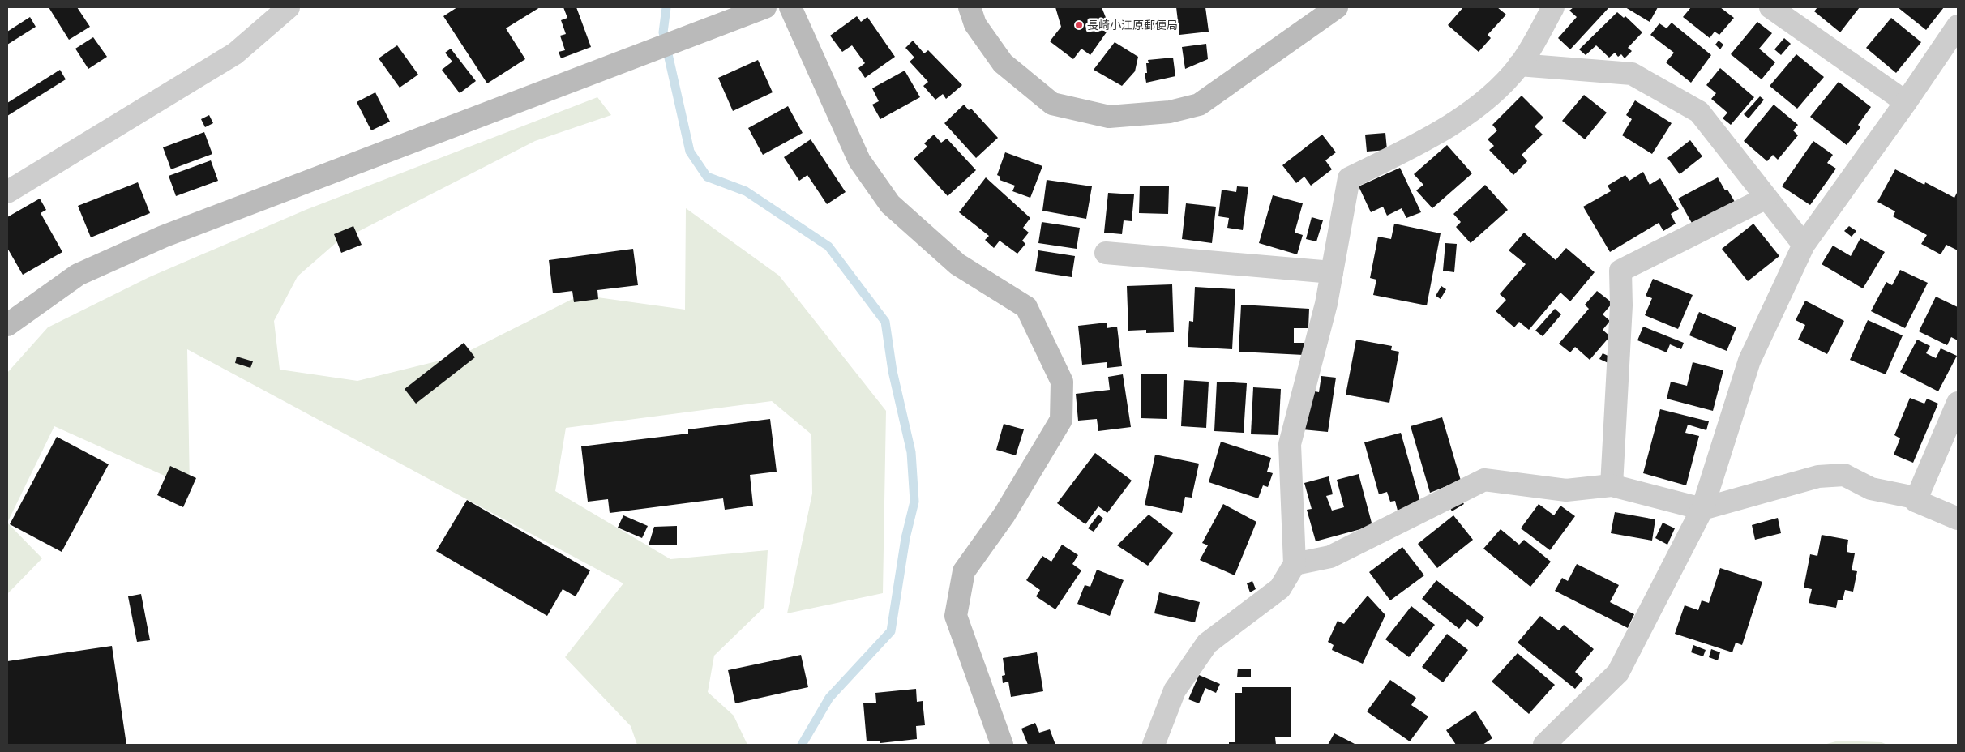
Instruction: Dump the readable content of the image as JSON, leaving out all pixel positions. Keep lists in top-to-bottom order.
{
  "places": ["長崎小江原郵便局"]
}
